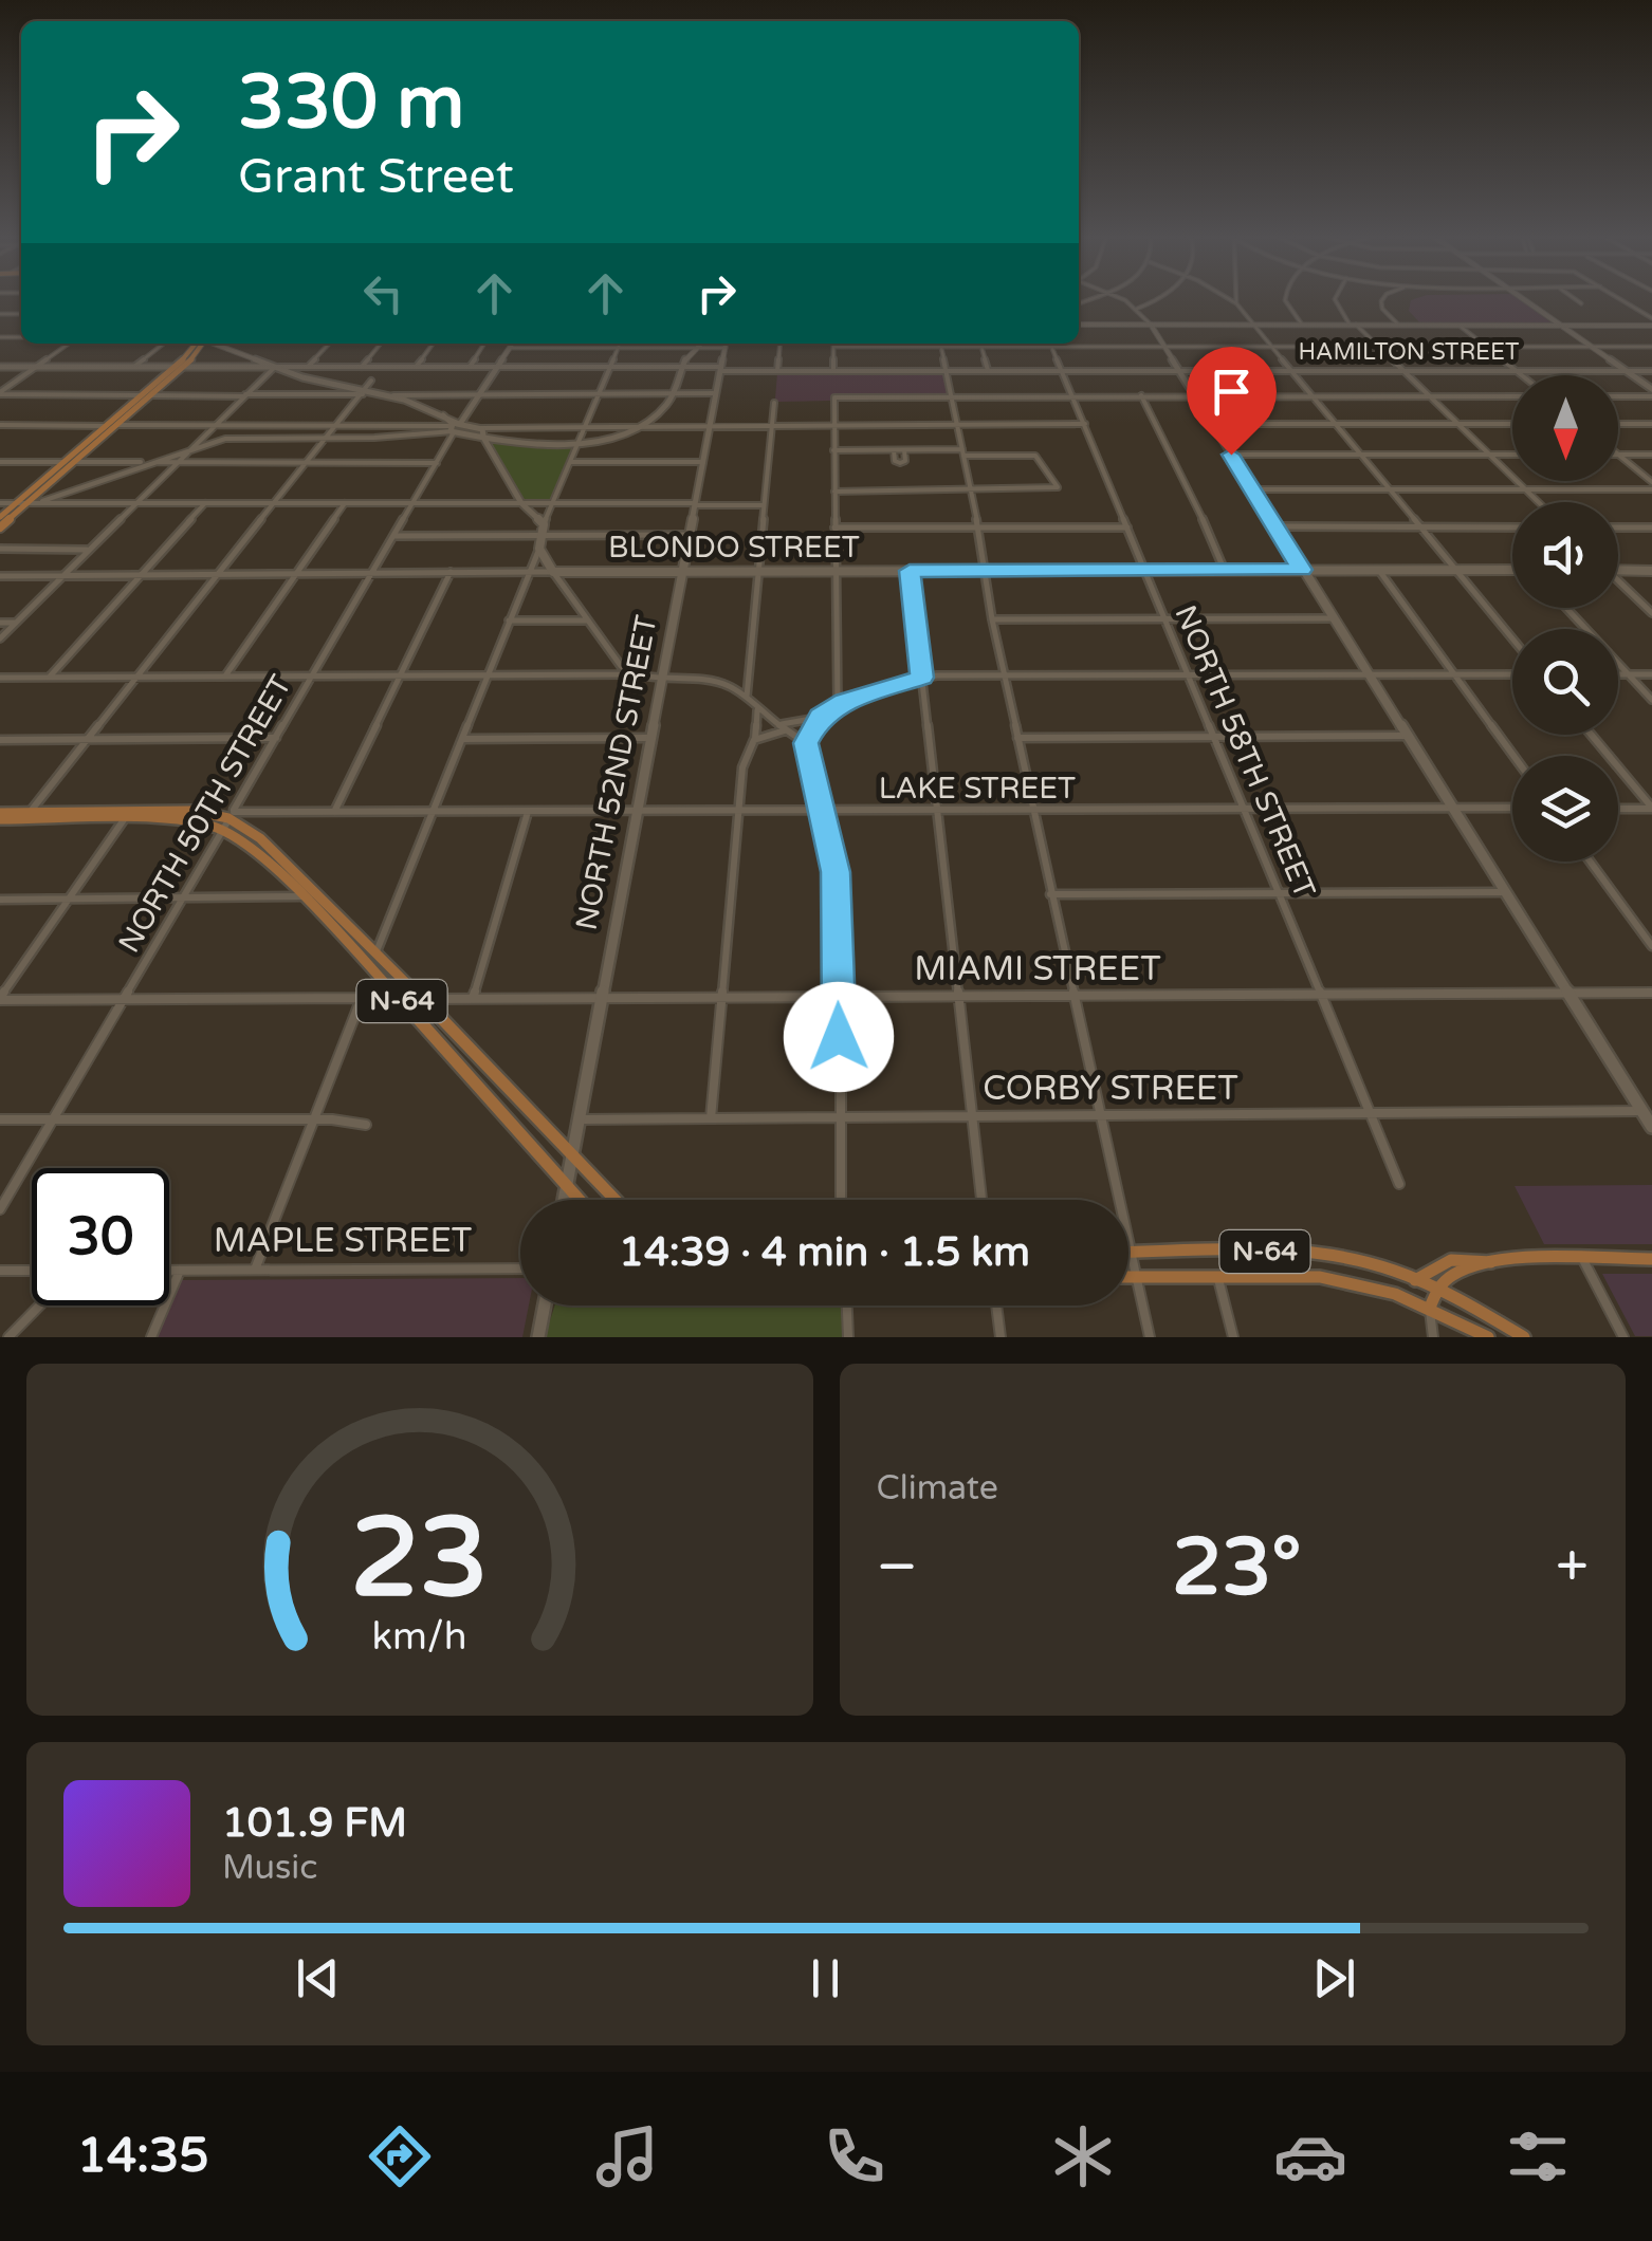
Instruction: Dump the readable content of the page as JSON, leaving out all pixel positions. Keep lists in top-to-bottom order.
{
  "streets": {
    "main road": ["N-64"],
    "street": [
      "HAMILTON STREET",
      "BLONDO STREET",
      "NORTH 58TH STREET",
      "NORTH 52ND STREET",
      "LAKE STREET",
      "NORTH 50TH STREET",
      "MIAMI STREET",
      "CORBY STREET",
      "MAPLE STREET"
    ]
  },
  "crossings": [
    ["HAMILTON STREET", "NORTH 58TH STREET"],
    ["HAMILTON STREET", "NORTH 52ND STREET"],
    ["HAMILTON STREET", "NORTH 50TH STREET"],
    ["BLONDO STREET", "NORTH 58TH STREET"],
    ["BLONDO STREET", "NORTH 52ND STREET"],
    ["BLONDO STREET", "NORTH 50TH STREET"],
    ["NORTH 58TH STREET", "LAKE STREET"],
    ["NORTH 58TH STREET", "MIAMI STREET"],
    ["NORTH 58TH STREET", "CORBY STREET"],
    ["NORTH 52ND STREET", "LAKE STREET"],
    ["NORTH 52ND STREET", "MIAMI STREET"],
    ["NORTH 52ND STREET", "N-64"],
    ["NORTH 52ND STREET", "CORBY STREET"],
    ["LAKE STREET", "NORTH 50TH STREET"],
    ["LAKE STREET", "N-64"],
    ["NORTH 50TH STREET", "N-64"],
    ["MIAMI STREET", "N-64"]
  ],
  "north": "bottom",
  "page": {
    "turn": ["330 m", "Grant Street"],
    "limit": "30",
    "trip": "14:39 · 4 min · 1.5 km",
    "tile": "Climate",
    "heat": ["−", "23°", "+"],
    "song": ["101.9 FM", "Music"],
    "tabs": "14:35",
    "gauge": ["23", "km/h"]
  }
}
